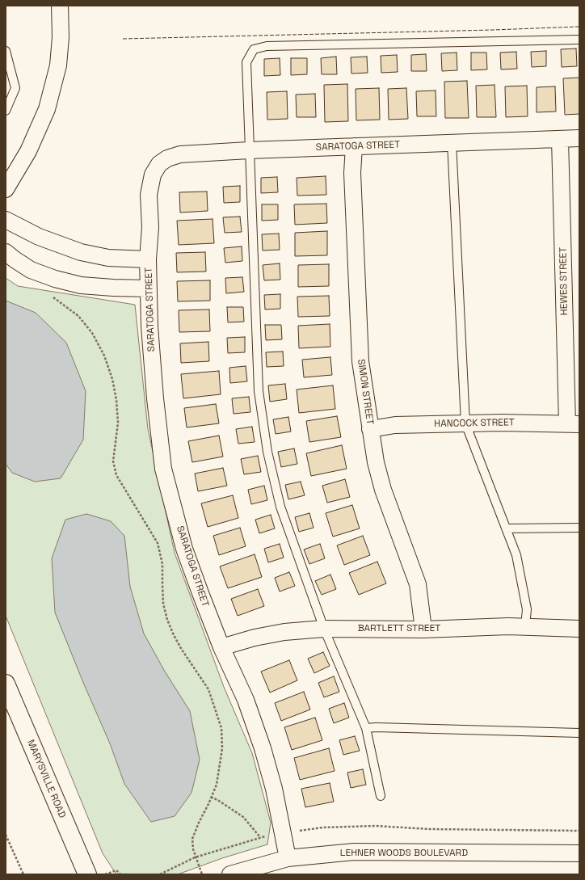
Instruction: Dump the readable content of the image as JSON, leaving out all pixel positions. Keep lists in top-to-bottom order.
{
  "streets": {
    "highway": ["MARYSVILLE ROAD"],
    "street": [
      "SARATOGA STREET",
      "HEWES STREET",
      "SIMON STREET",
      "HANCOCK STREET",
      "BARTLETT STREET",
      "LEHNER WOODS BOULEVARD"
    ]
  },
  "crossings": [
    ["SARATOGA STREET", "HEWES STREET"],
    ["SARATOGA STREET", "SIMON STREET"],
    ["SARATOGA STREET", "BARTLETT STREET"],
    ["SARATOGA STREET", "LEHNER WOODS BOULEVARD"],
    ["HEWES STREET", "HANCOCK STREET"],
    ["SIMON STREET", "HANCOCK STREET"],
    ["SIMON STREET", "BARTLETT STREET"]
  ]
}
